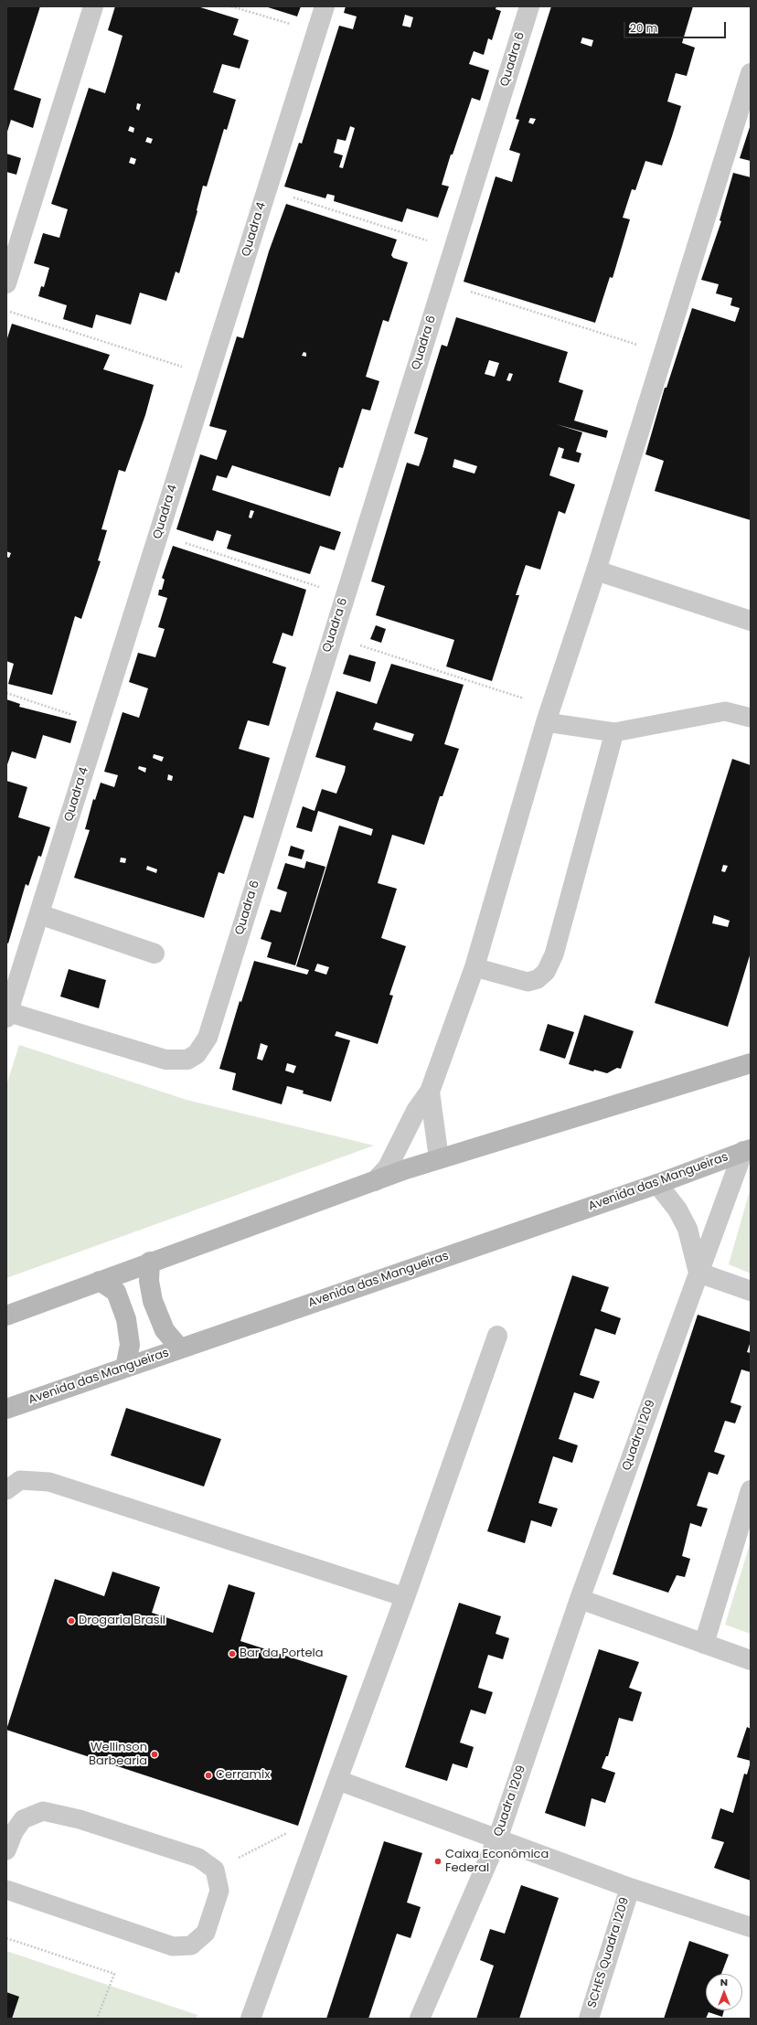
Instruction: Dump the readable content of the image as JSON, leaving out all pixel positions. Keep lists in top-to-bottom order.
{
  "streets": {
    "main road": ["Avenida das Mangueiras"],
    "street": [
      "Quadra 6",
      "Quadra 4",
      "Quadra 1209",
      "SCHES Quadra 1209"
    ]
  },
  "crossings": [
    ["Quadra 6", "Quadra 4"],
    ["Avenida das Mangueiras", "Quadra 1209"]
  ],
  "places": [
    "Drogaria Brasil",
    "Bar da Portela",
    "Wellinson Barbearia",
    "Cerramix",
    "Caixa Econômica Federal"
  ],
  "scale_bar": "20 m",
  "north": "top"
}
